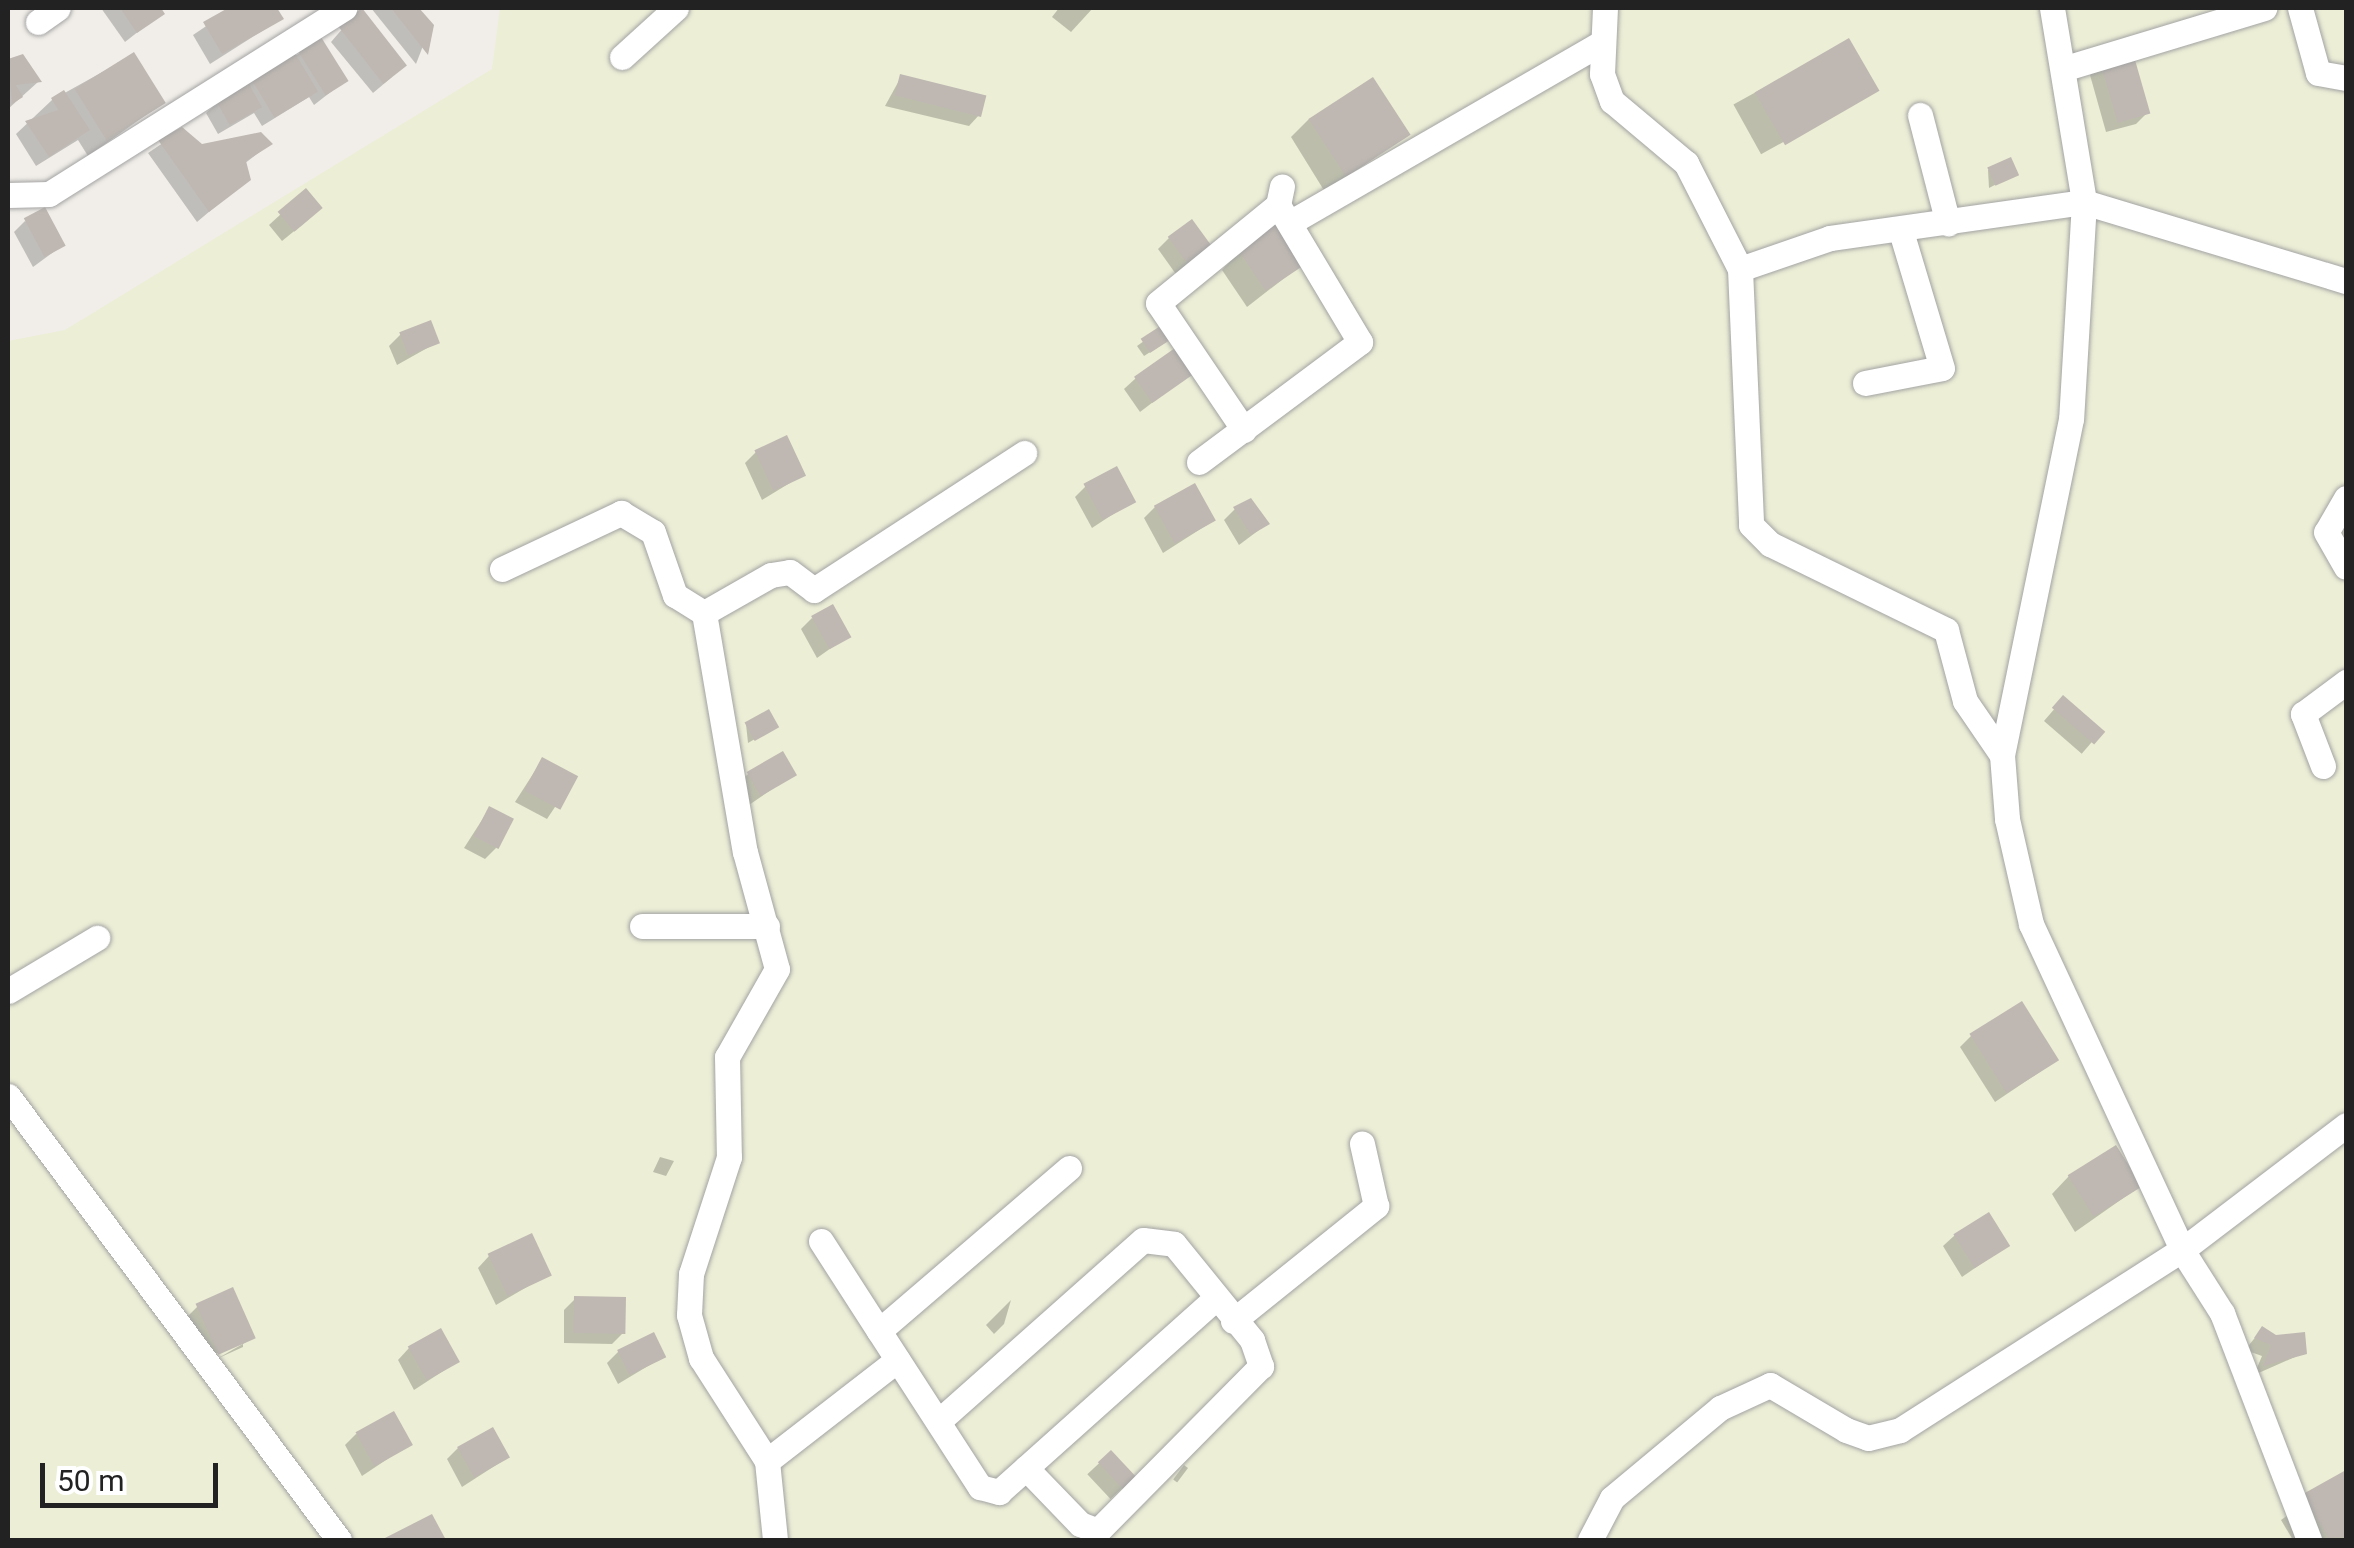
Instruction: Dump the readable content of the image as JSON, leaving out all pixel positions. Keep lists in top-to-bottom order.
{
  "scale_bar": "50 m"
}
